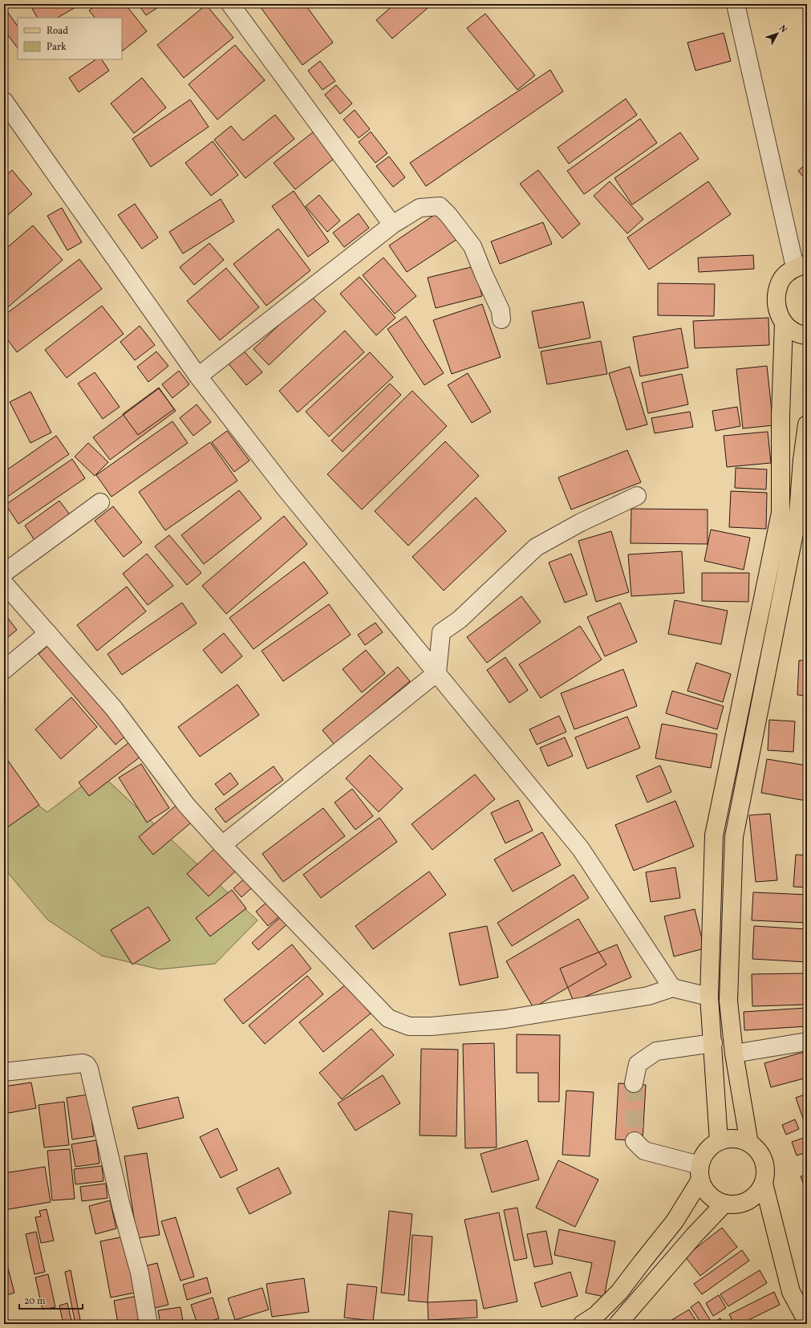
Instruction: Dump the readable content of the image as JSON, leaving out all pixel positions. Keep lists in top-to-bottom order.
{
  "legend": ["Road", "Park"],
  "scale_bar": "20 m",
  "north": "top right"
}
